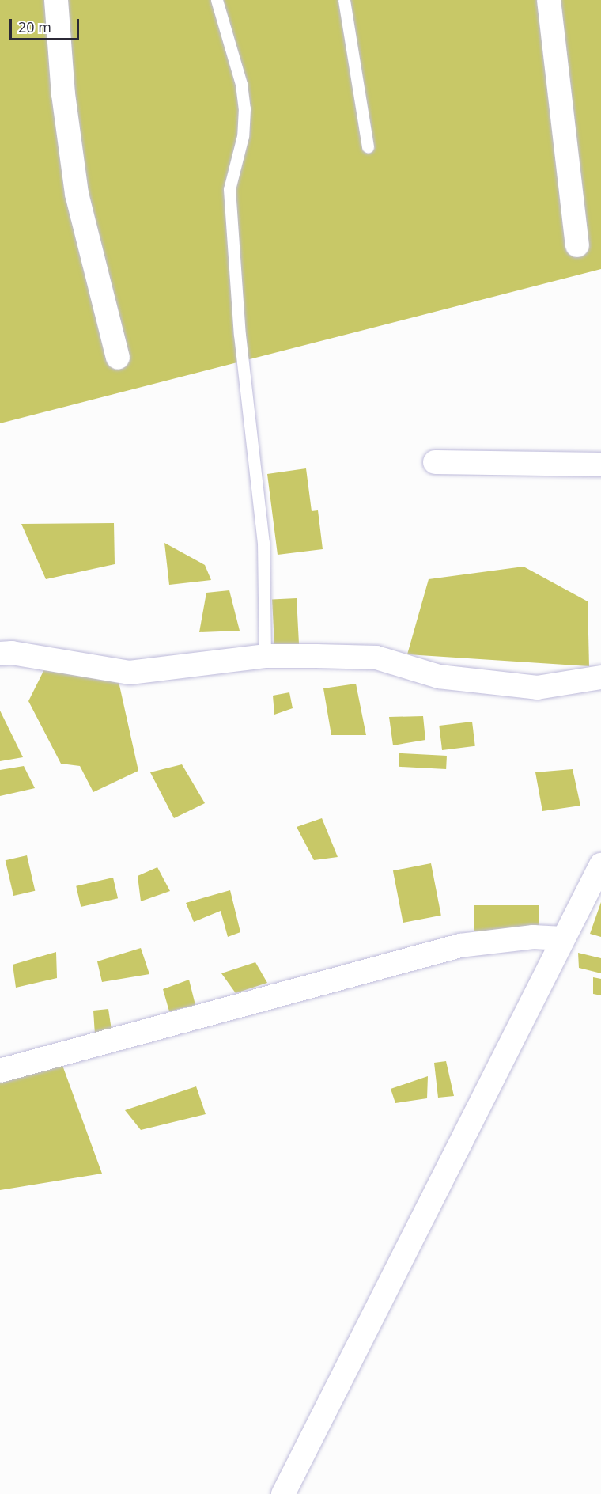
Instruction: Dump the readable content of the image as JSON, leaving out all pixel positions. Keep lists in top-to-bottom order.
{
  "scale_bar": "20 m"
}
